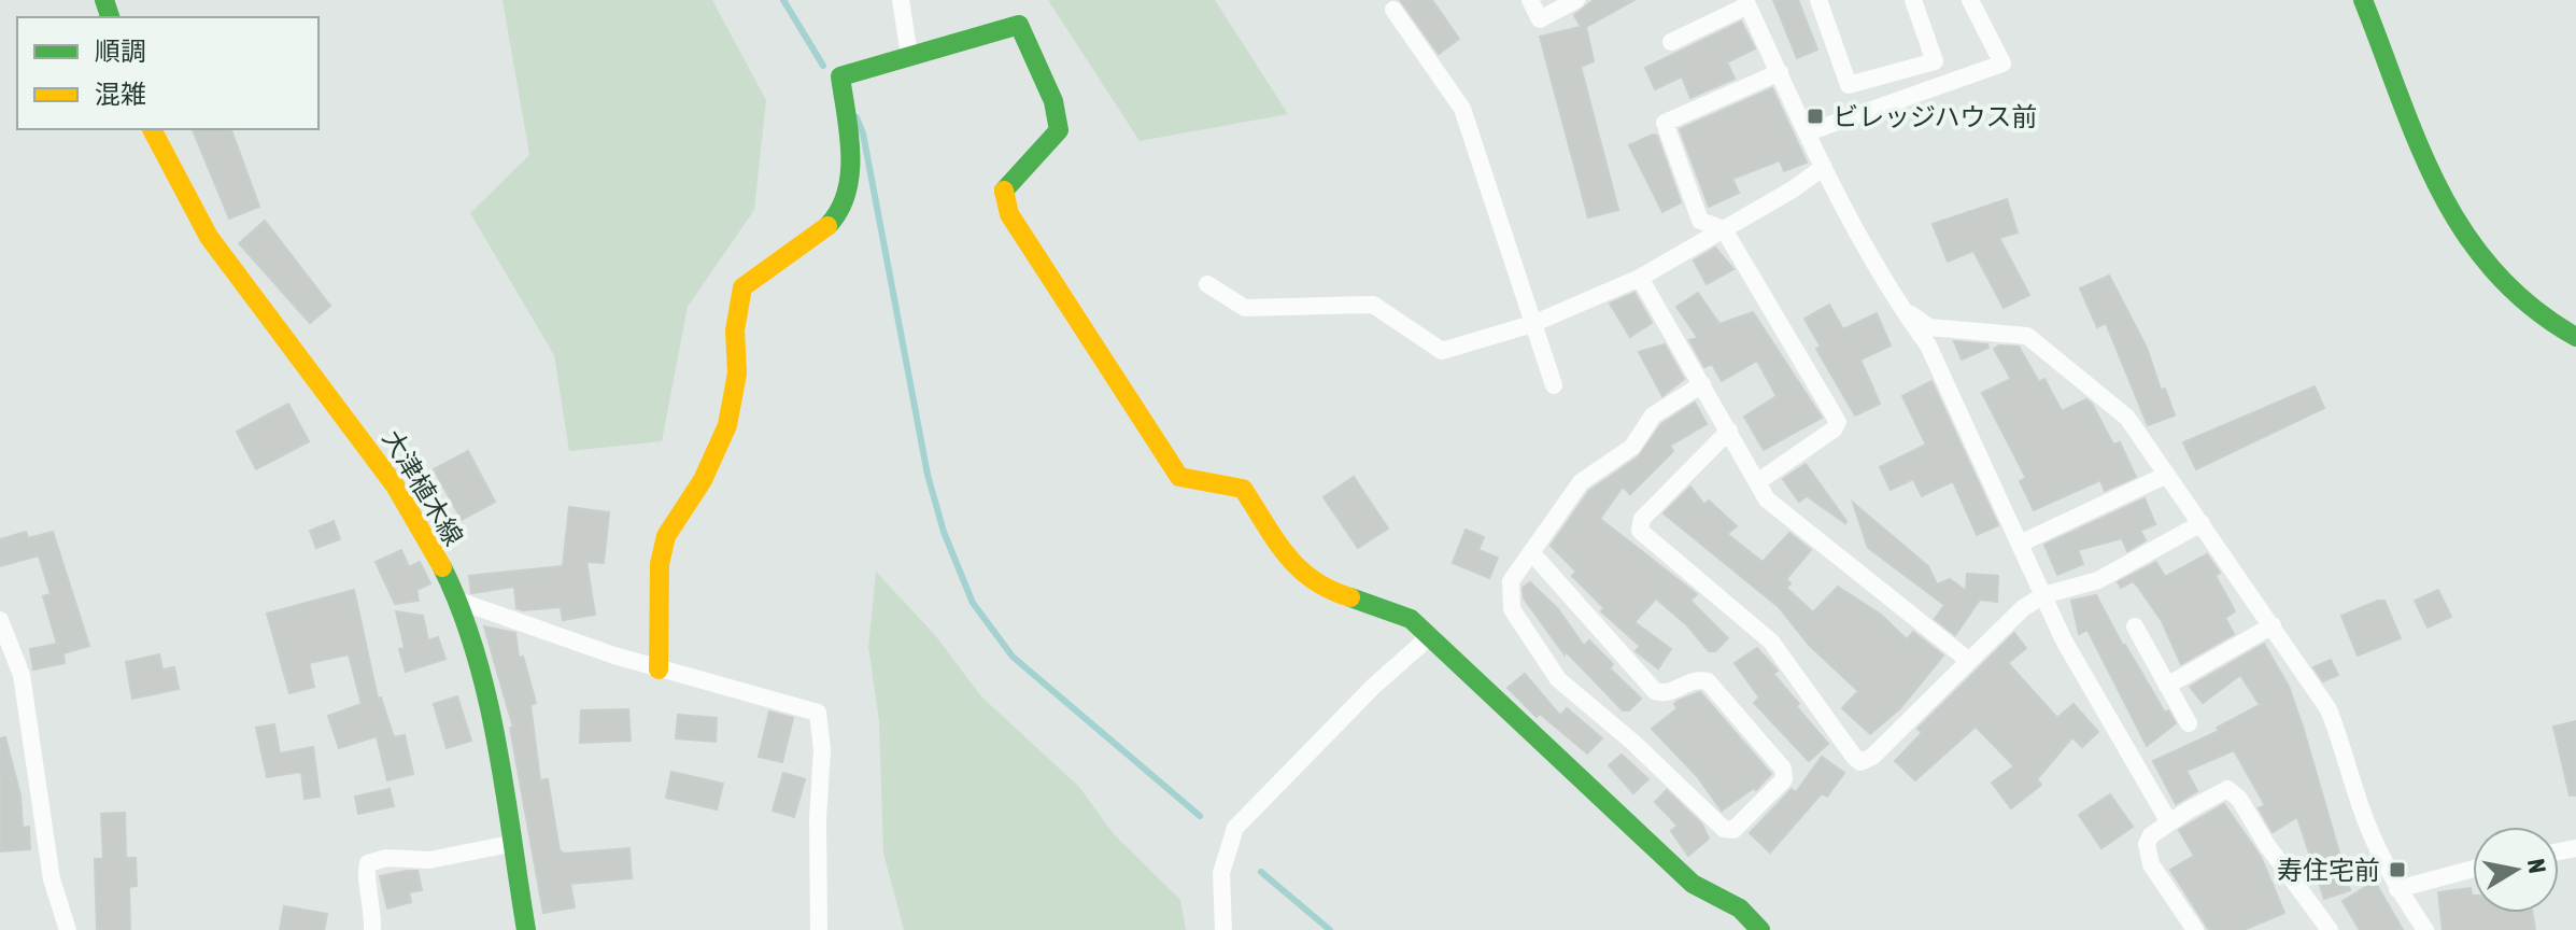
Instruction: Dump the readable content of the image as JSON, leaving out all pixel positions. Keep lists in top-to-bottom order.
{
  "streets": {
    "street": ["大津植木線"]
  },
  "places": {
    "transit": ["ビレッジハウス前", "寿住宅前"]
  },
  "legend": ["順調", "混雑"],
  "north": "right"
}
